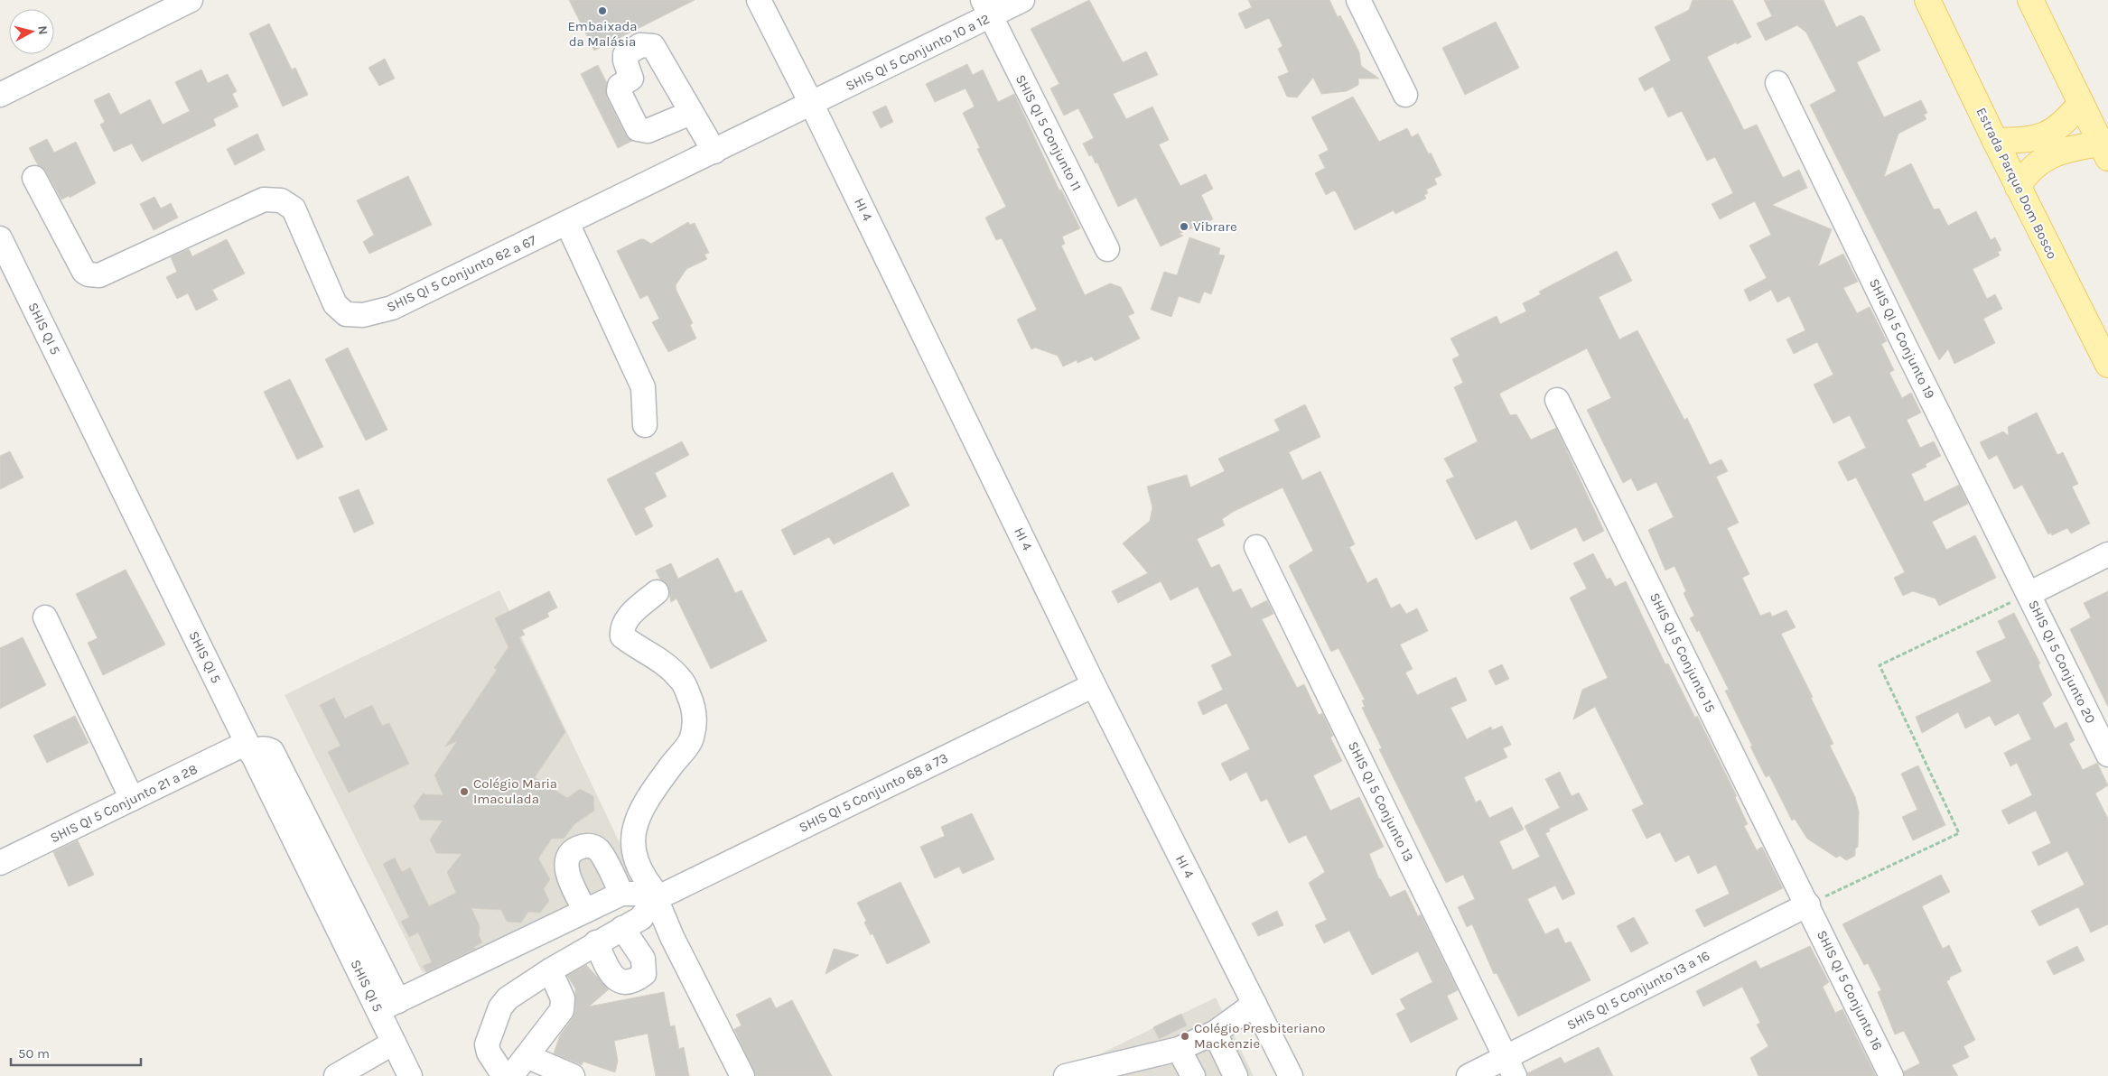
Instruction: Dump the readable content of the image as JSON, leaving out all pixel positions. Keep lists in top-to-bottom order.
{
  "streets": {
    "main road": ["Estrada Parque Dom Bosco"],
    "street": [
      "SHIS QI 5 Conjunto 10 a 12",
      "SHIS QI 5 Conjunto 11",
      "HI 4",
      "SHIS QI 5 Conjunto 62 a 67",
      "SHIS QI 5",
      "SHIS QI 5 Conjunto 19",
      "SHIS QI 5 Conjunto 15",
      "SHIS QI 5 Conjunto 20",
      "SHIS QI 5 Conjunto 68 a 73",
      "SHIS QI 5 Conjunto 13",
      "SHIS QI 5 Conjunto 21 a 28",
      "SHIS QI 5 Conjunto 13 a 16",
      "SHIS QI 5 Conjunto 16"
    ]
  },
  "crossings": [
    ["SHIS QI 5 Conjunto 10 a 12", "SHIS QI 5 Conjunto 11"],
    ["SHIS QI 5 Conjunto 10 a 12", "HI 4"],
    ["SHIS QI 5 Conjunto 10 a 12", "SHIS QI 5 Conjunto 62 a 67"],
    ["HI 4", "SHIS QI 5 Conjunto 62 a 67"],
    ["HI 4", "SHIS QI 5 Conjunto 68 a 73"],
    ["SHIS QI 5", "SHIS QI 5 Conjunto 21 a 28"],
    ["SHIS QI 5 Conjunto 19", "SHIS QI 5 Conjunto 20"],
    ["SHIS QI 5 Conjunto 15", "SHIS QI 5 Conjunto 13 a 16"],
    ["SHIS QI 5 Conjunto 15", "SHIS QI 5 Conjunto 16"],
    ["SHIS QI 5 Conjunto 13", "SHIS QI 5 Conjunto 13 a 16"],
    ["SHIS QI 5 Conjunto 13 a 16", "SHIS QI 5 Conjunto 16"]
  ],
  "places": [
    "Embaixada da Malásia",
    "Vibrare",
    "Colégio Maria Imaculada",
    "Colégio Presbiteriano Mackenzie"
  ],
  "scale_bar": "50 m",
  "north": "right"
}
